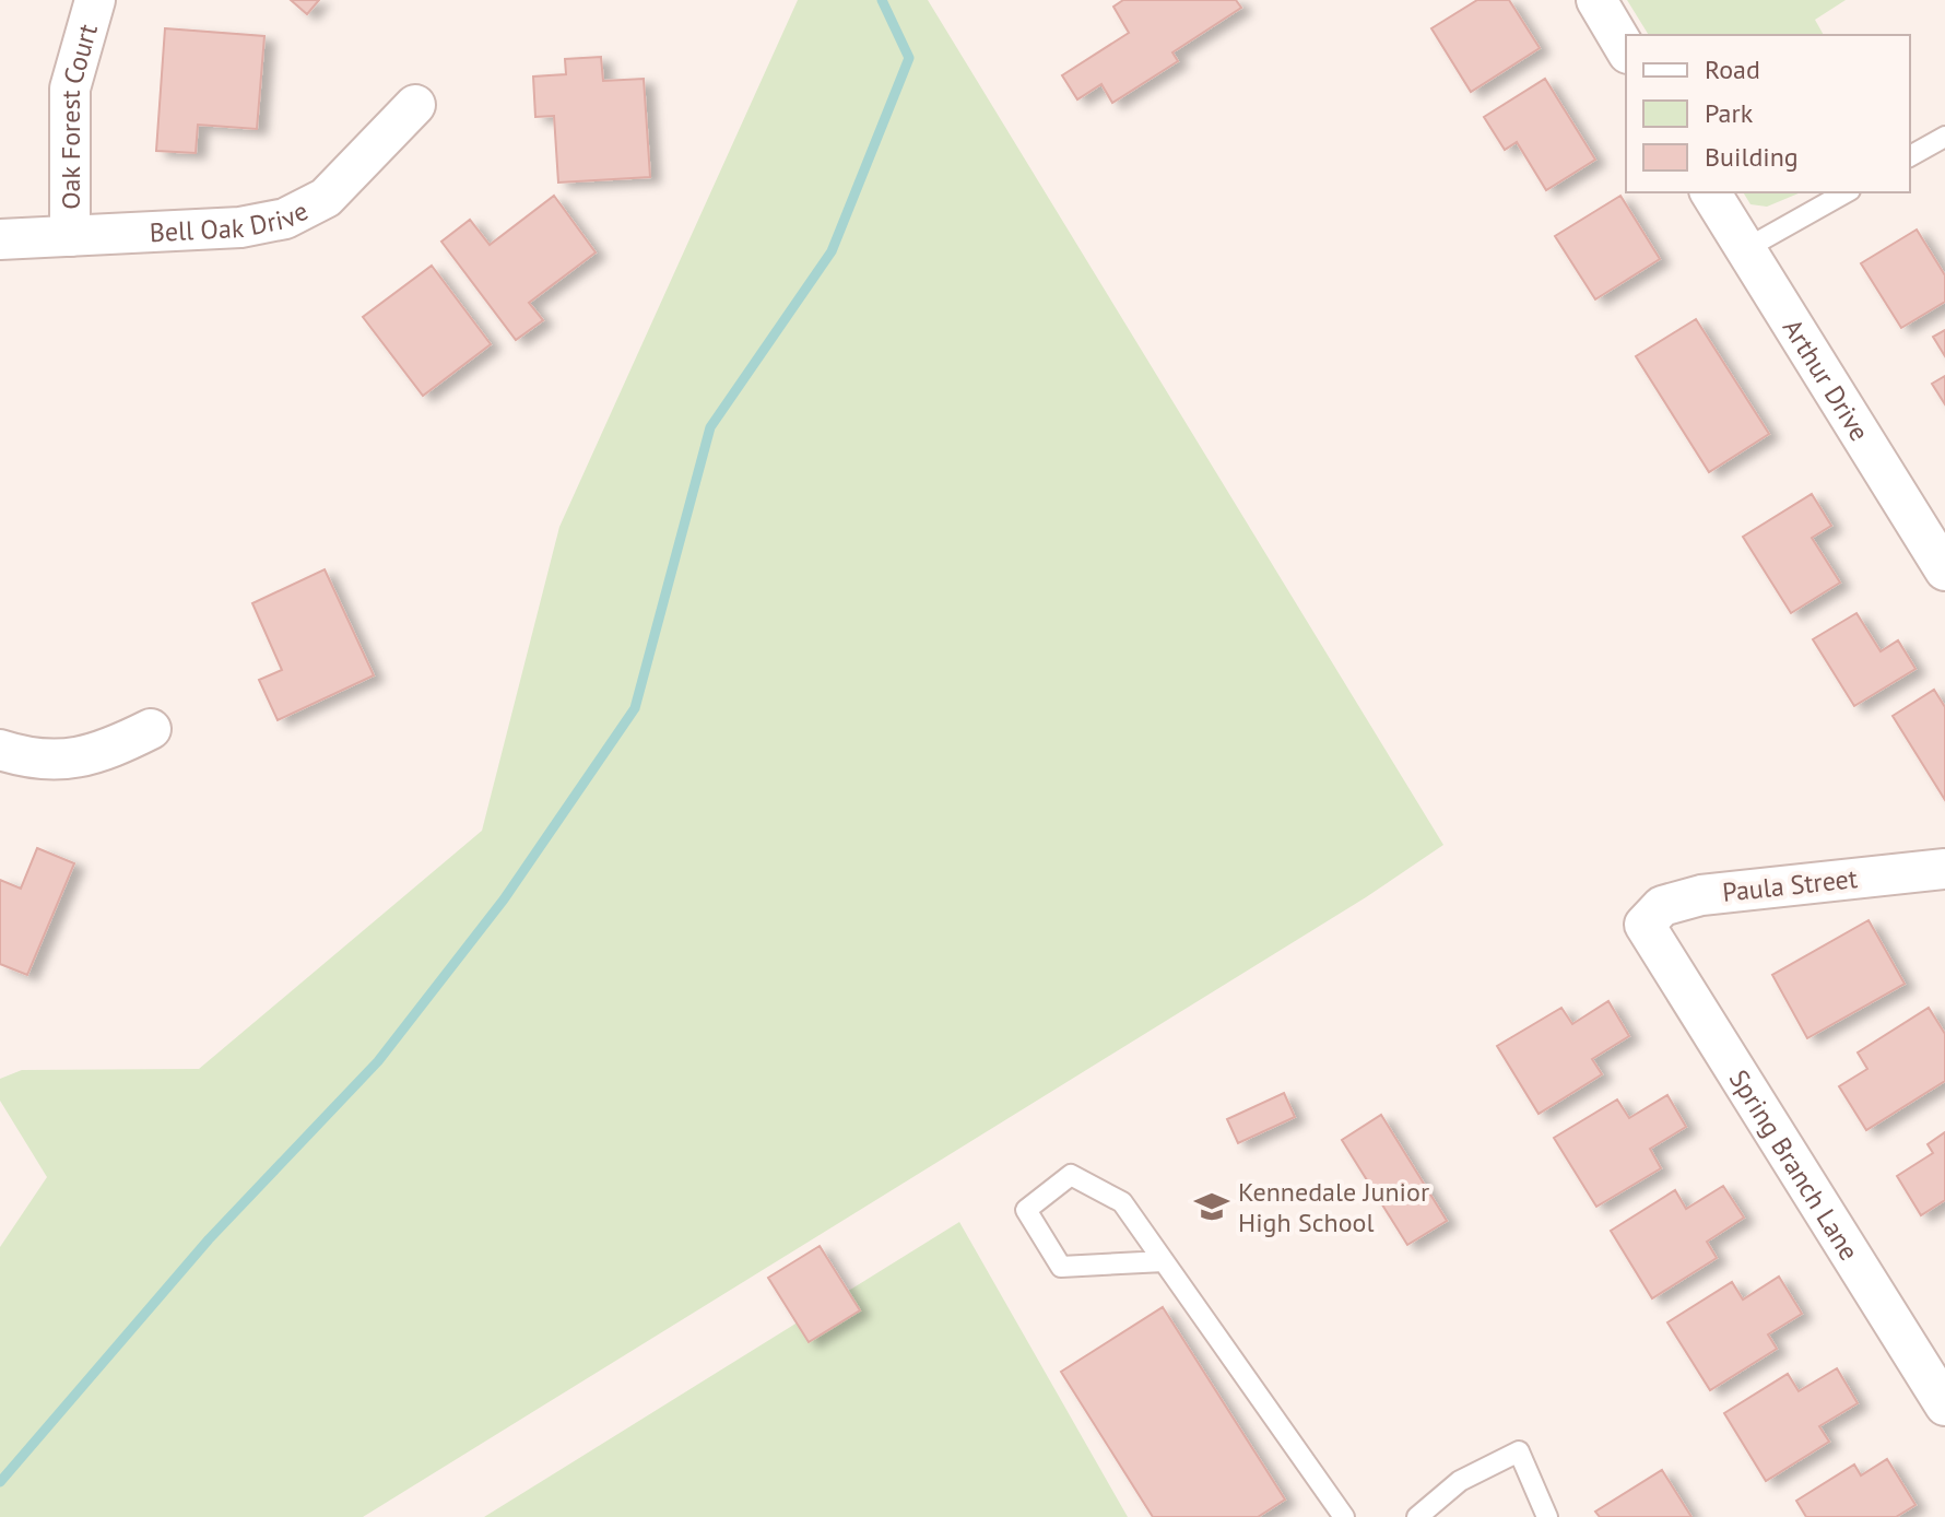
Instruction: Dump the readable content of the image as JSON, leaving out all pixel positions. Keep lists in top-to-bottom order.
{
  "streets": {
    "street": [
      "Oak Forest Court",
      "Bell Oak Drive",
      "Arthur Drive",
      "Paula Street",
      "Spring Branch Lane"
    ]
  },
  "crossings": [
    ["Oak Forest Court", "Bell Oak Drive"],
    ["Paula Street", "Spring Branch Lane"]
  ],
  "places": {
    "school or university": ["Kennedale Junior High School"]
  },
  "legend": ["Road", "Park", "Building"]
}
